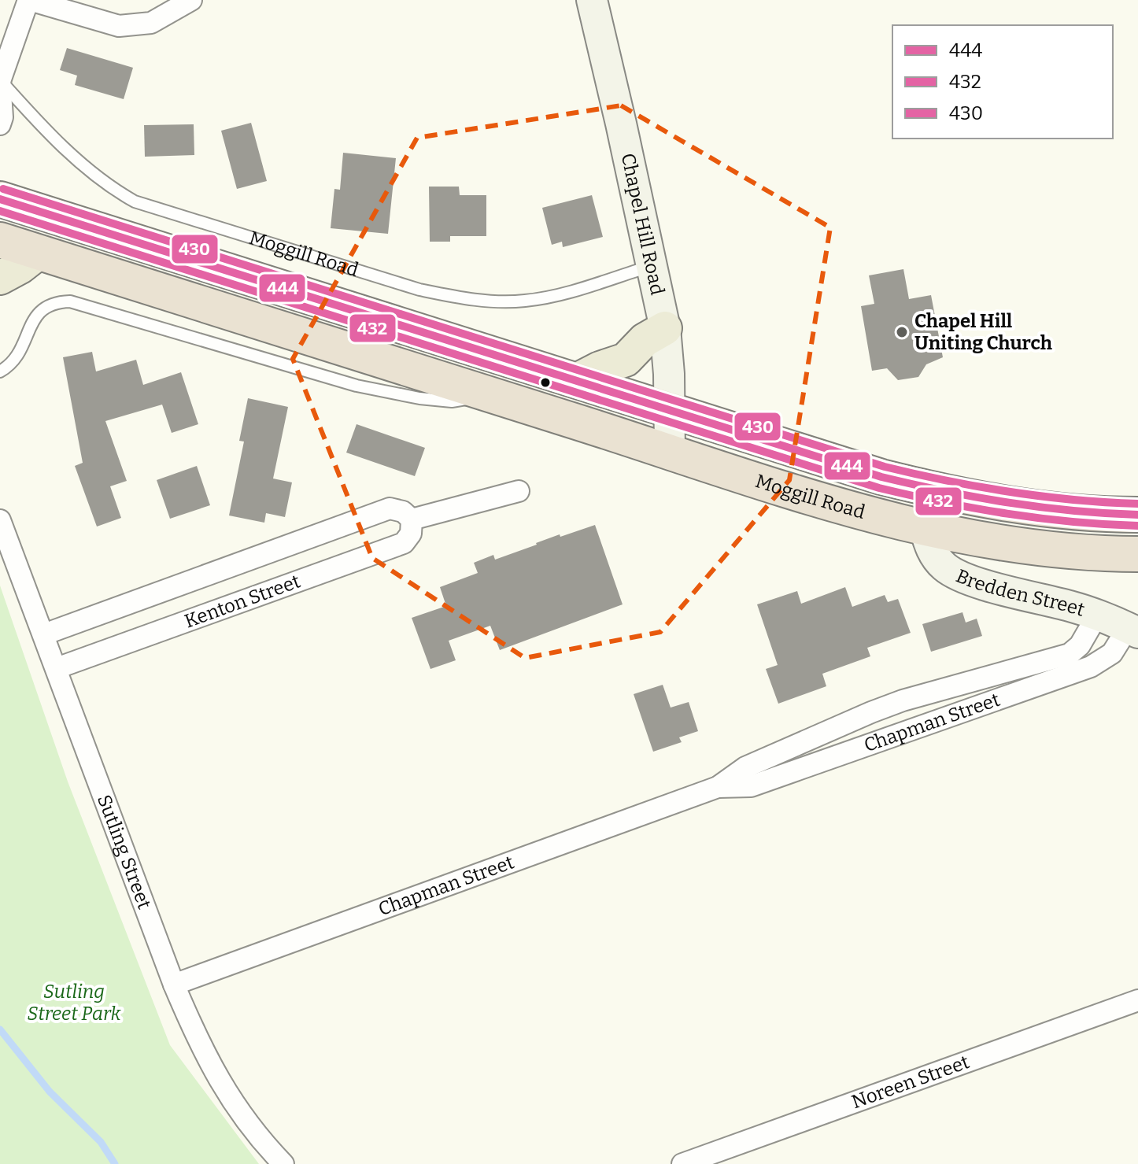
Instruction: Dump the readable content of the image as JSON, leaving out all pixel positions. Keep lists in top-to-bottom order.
{
  "streets": {
    "highway": ["Moggill Road"],
    "main road": ["Chapel Hill Road", "Bredden Street"],
    "street": [
      "Kenton Street",
      "Chapman Street",
      "Sutling Street",
      "Noreen Street"
    ]
  },
  "crossings": [
    ["Chapel Hill Road", "Moggill Road"],
    ["Moggill Road", "Bredden Street"],
    ["Bredden Street", "Chapman Street"],
    ["Kenton Street", "Sutling Street"],
    ["Chapman Street", "Sutling Street"]
  ],
  "parks": ["Sutling Street Park"],
  "places": ["Chapel Hill Uniting Church"],
  "lines": ["transit line 430", "transit line 444", "transit line 432"],
  "legend": ["444", "432", "430"]
}
